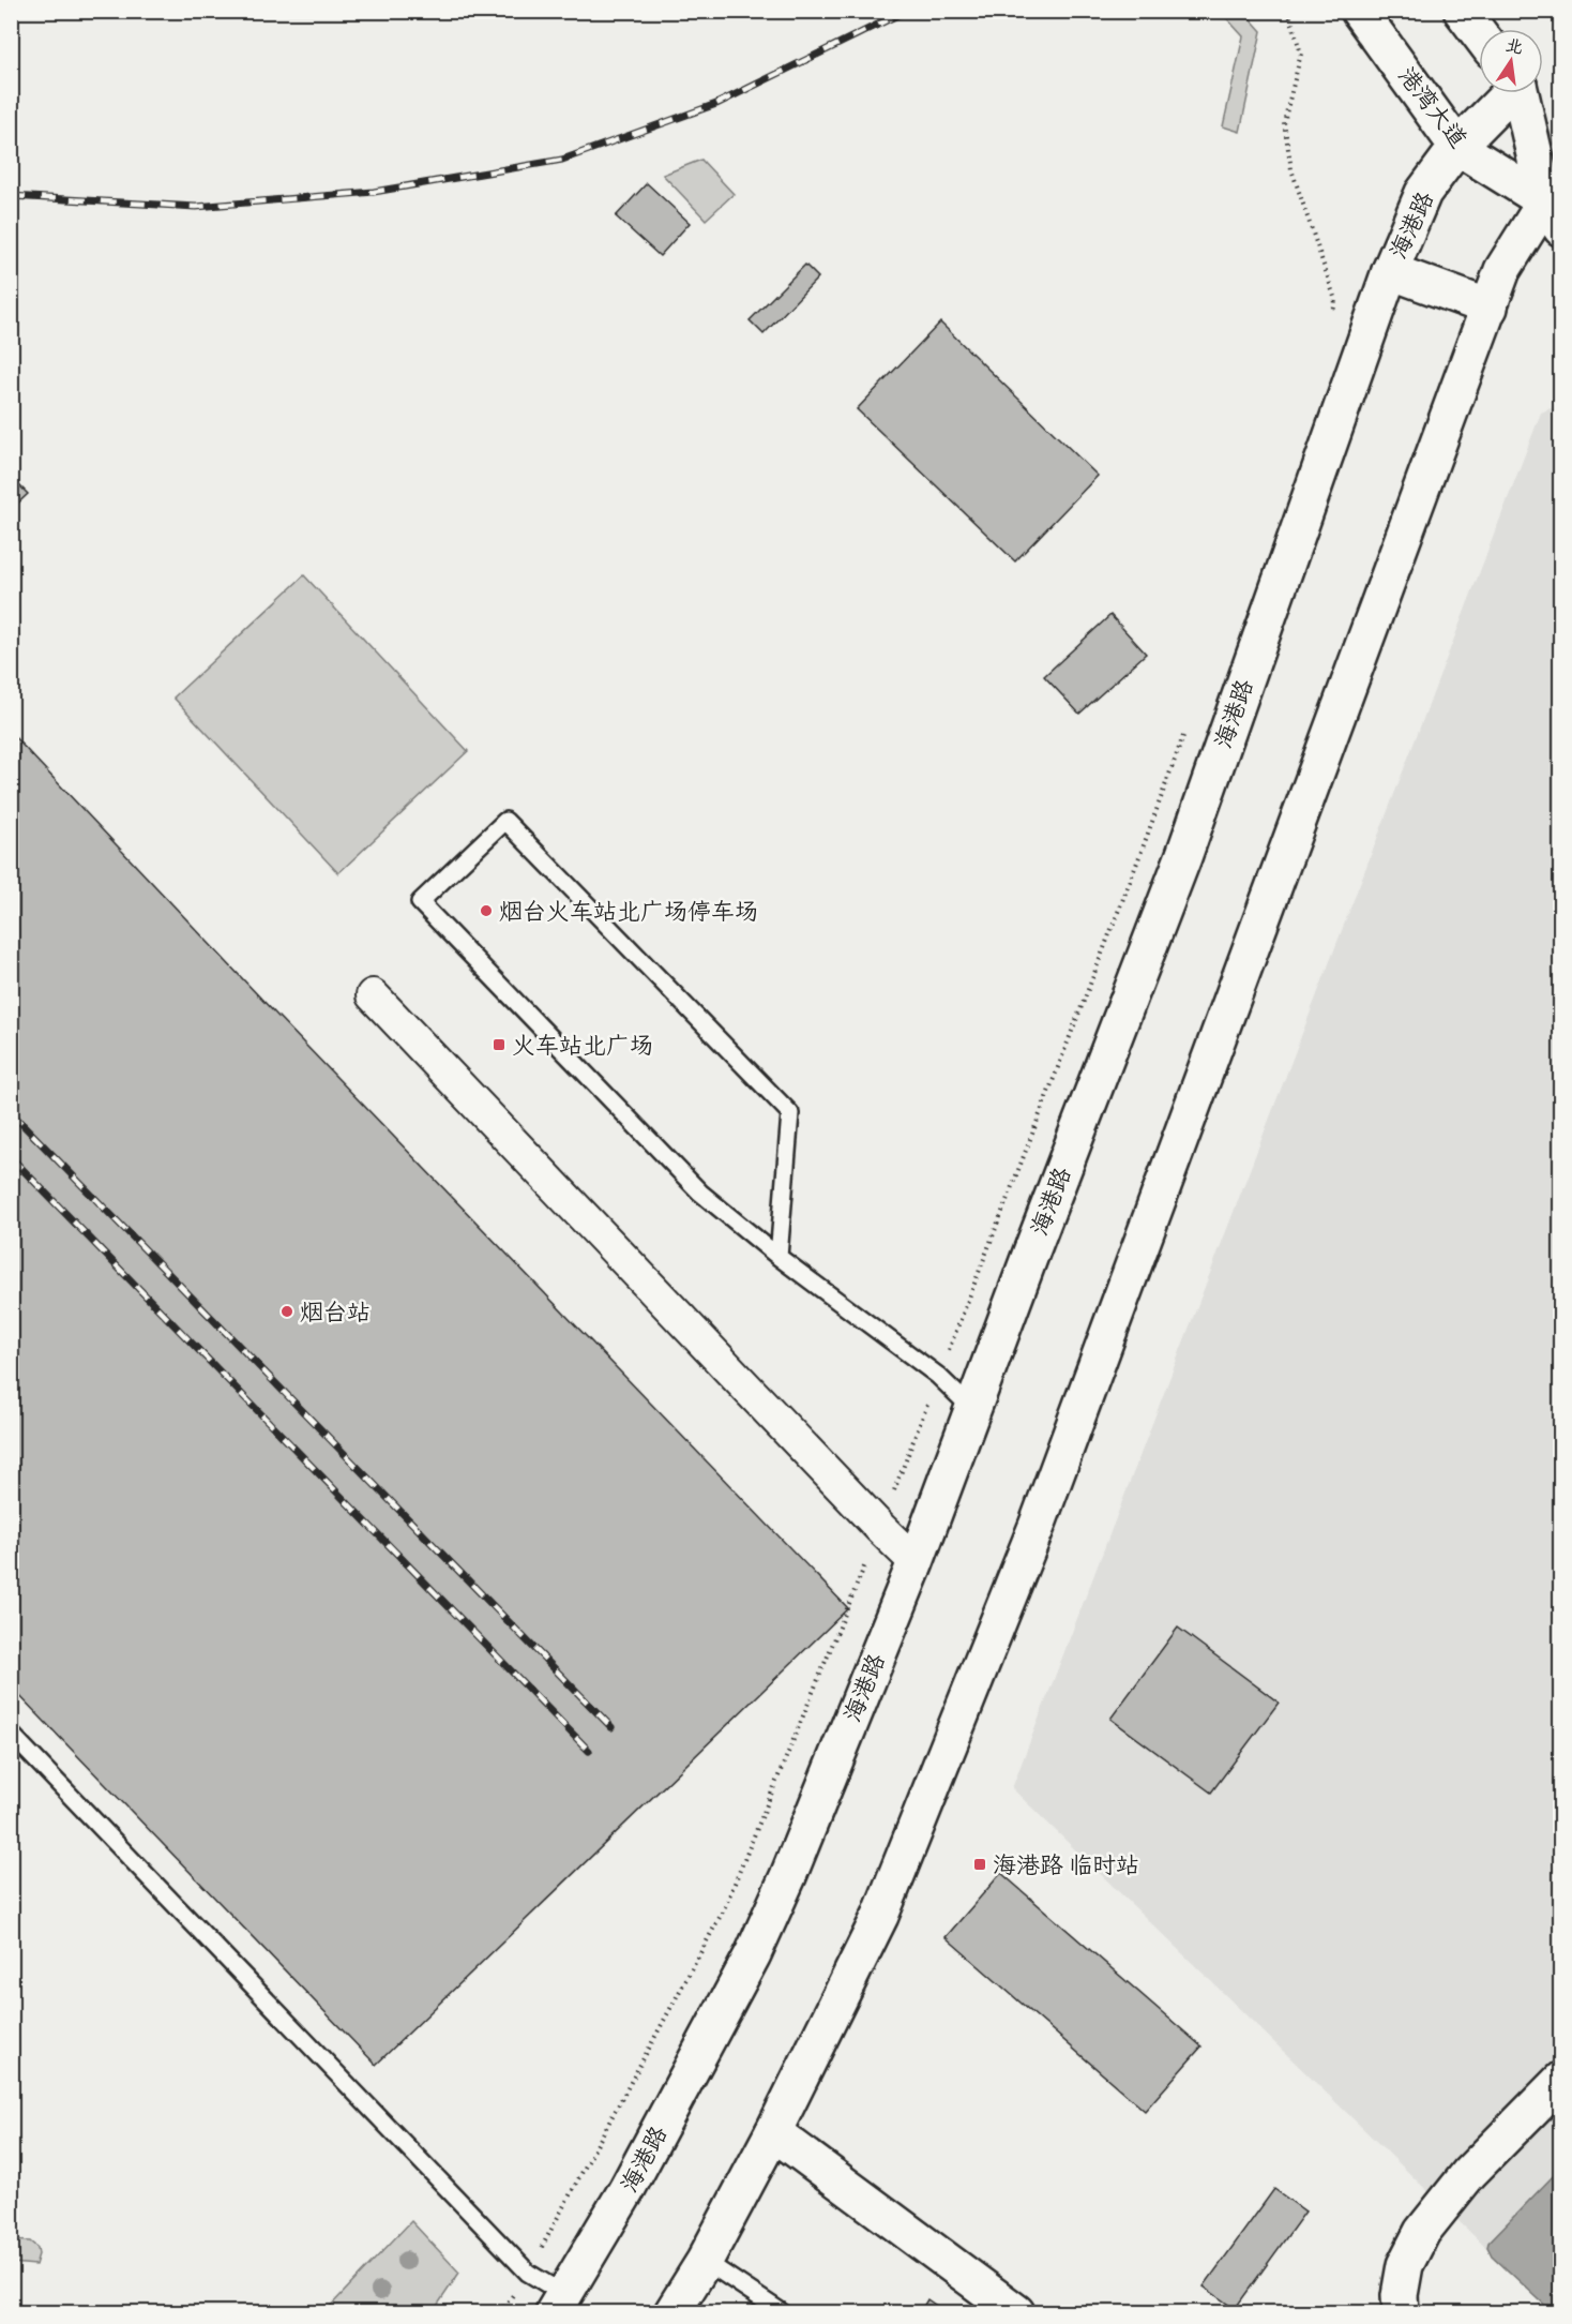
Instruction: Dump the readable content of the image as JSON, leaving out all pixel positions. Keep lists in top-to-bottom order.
{
  "streets": {
    "main road": ["港湾大道", "海港路"]
  },
  "crossings": [
    ["港湾大道", "海港路"]
  ],
  "places": {
    "other": ["烟台火车站北广场停车场", "烟台站"],
    "transit": ["火车站北广场", "海港路 临时站"]
  },
  "north": "top"
}
